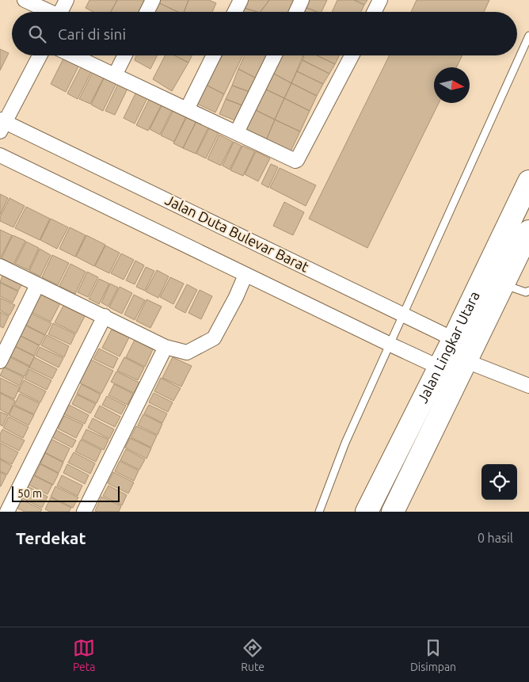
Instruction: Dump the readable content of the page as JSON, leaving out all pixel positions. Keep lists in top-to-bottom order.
{
  "streets": {
    "main road": ["Jalan Lingkar Utara"],
    "street": ["Jalan Duta Bulevar Barat"]
  },
  "crossings": [
    ["Jalan Duta Bulevar Barat", "Jalan Lingkar Utara"]
  ],
  "scale_bar": "50 m",
  "north": "right",
  "page": {
    "search": "Cari di sini",
    "scale": "50 m",
    "heading": ["Terdekat", "0 hasil"],
    "nav": ["Peta", "Rute", "Disimpan"]
  }
}
